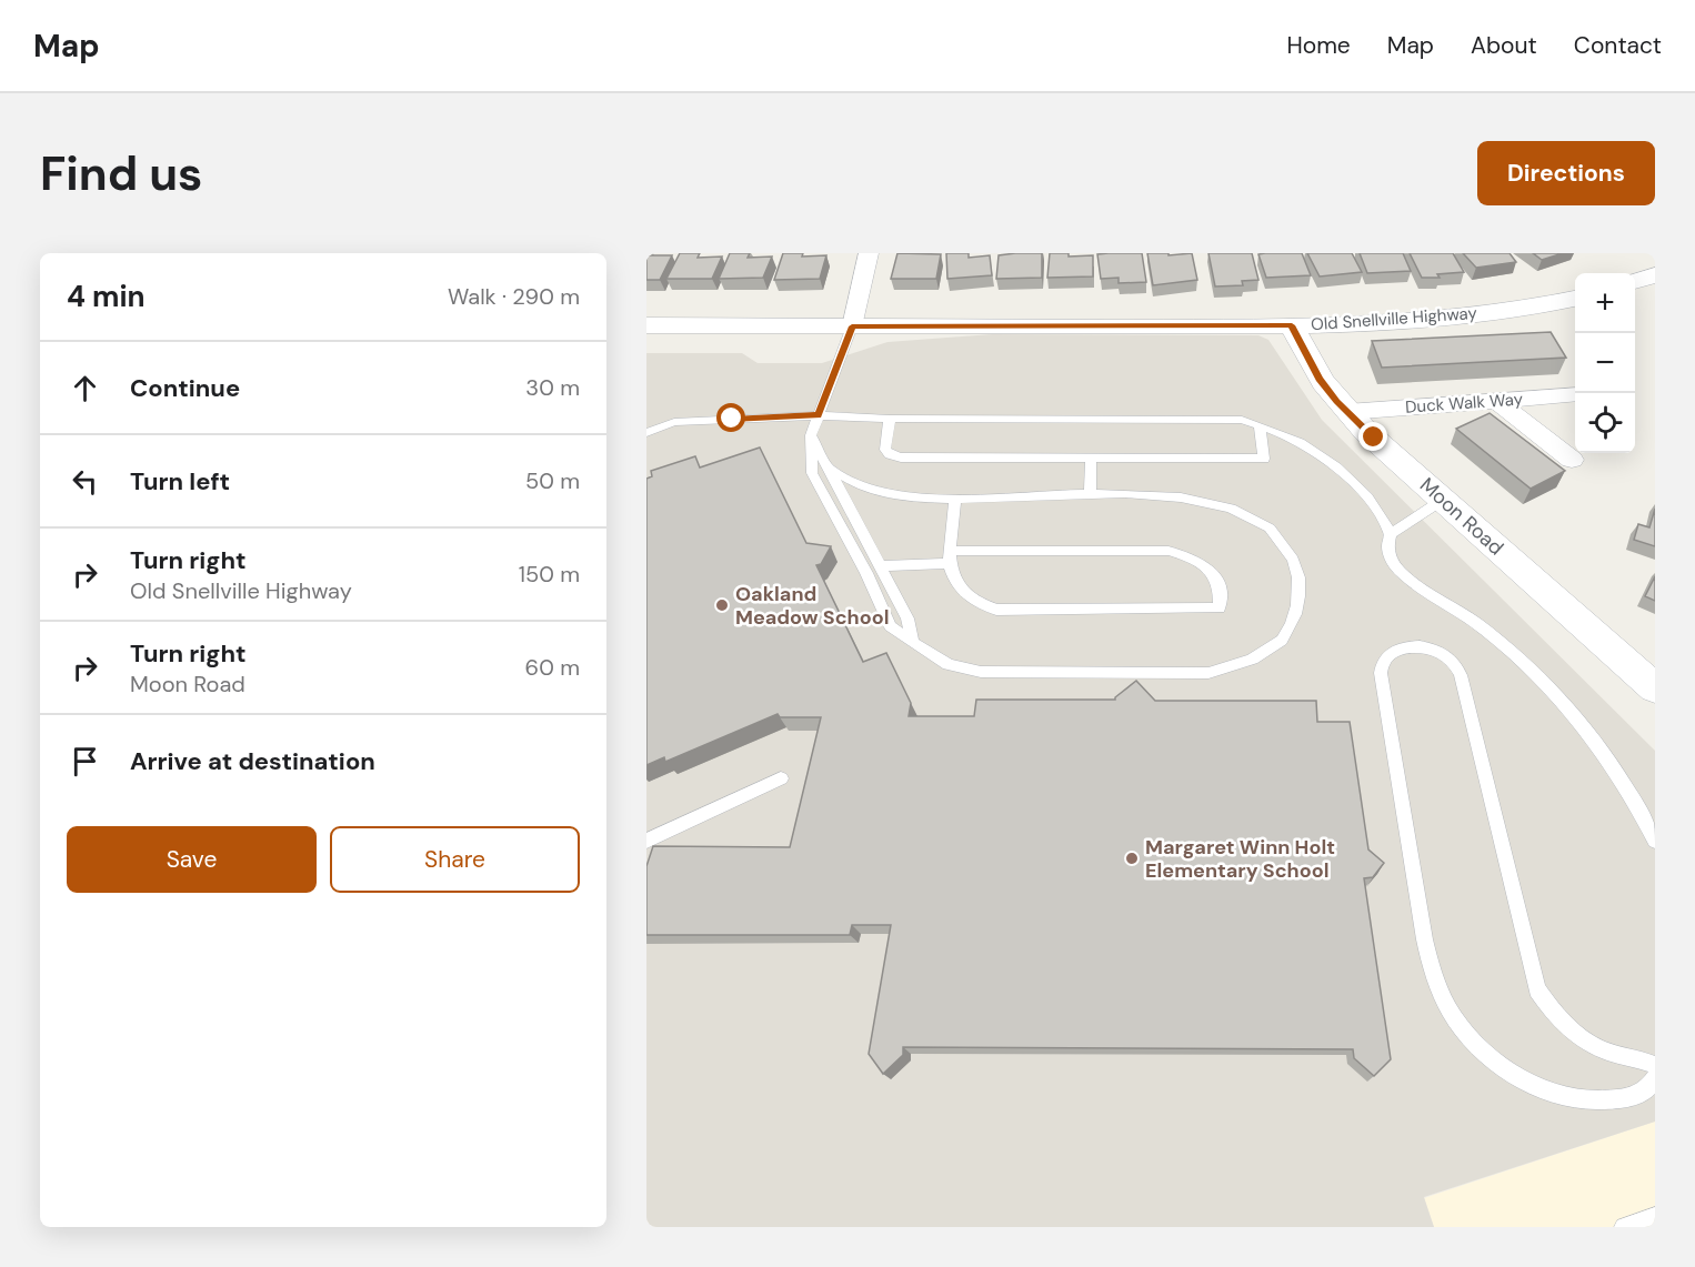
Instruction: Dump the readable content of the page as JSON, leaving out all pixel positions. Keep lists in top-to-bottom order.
{
  "streets": {
    "street": ["Old Snellville Highway", "Duck Walk Way", "Moon Road"]
  },
  "crossings": [
    ["Old Snellville Highway", "Moon Road"],
    ["Duck Walk Way", "Moon Road"]
  ],
  "places": ["Oakland Meadow School", "Margaret Winn Holt Elementary School"],
  "page": {
    "header": "Map",
    "nav": [
      "Home",
      "Map",
      "About",
      "Contact"
    ],
    "buttons": [
      "Directions",
      ["Save", "Share"]
    ],
    "title": "Find us",
    "heading": ["4 min", "Walk · 290 m"],
    "map_buttons": ["+", "−"],
    "list": [
      ["Continue", "30 m"],
      ["Turn left", "50 m"],
      ["Turn right", "Old Snellville Highway", "150 m"],
      ["Turn right", "Moon Road", "60 m"],
      "Arrive at destination"
    ]
  }
}
